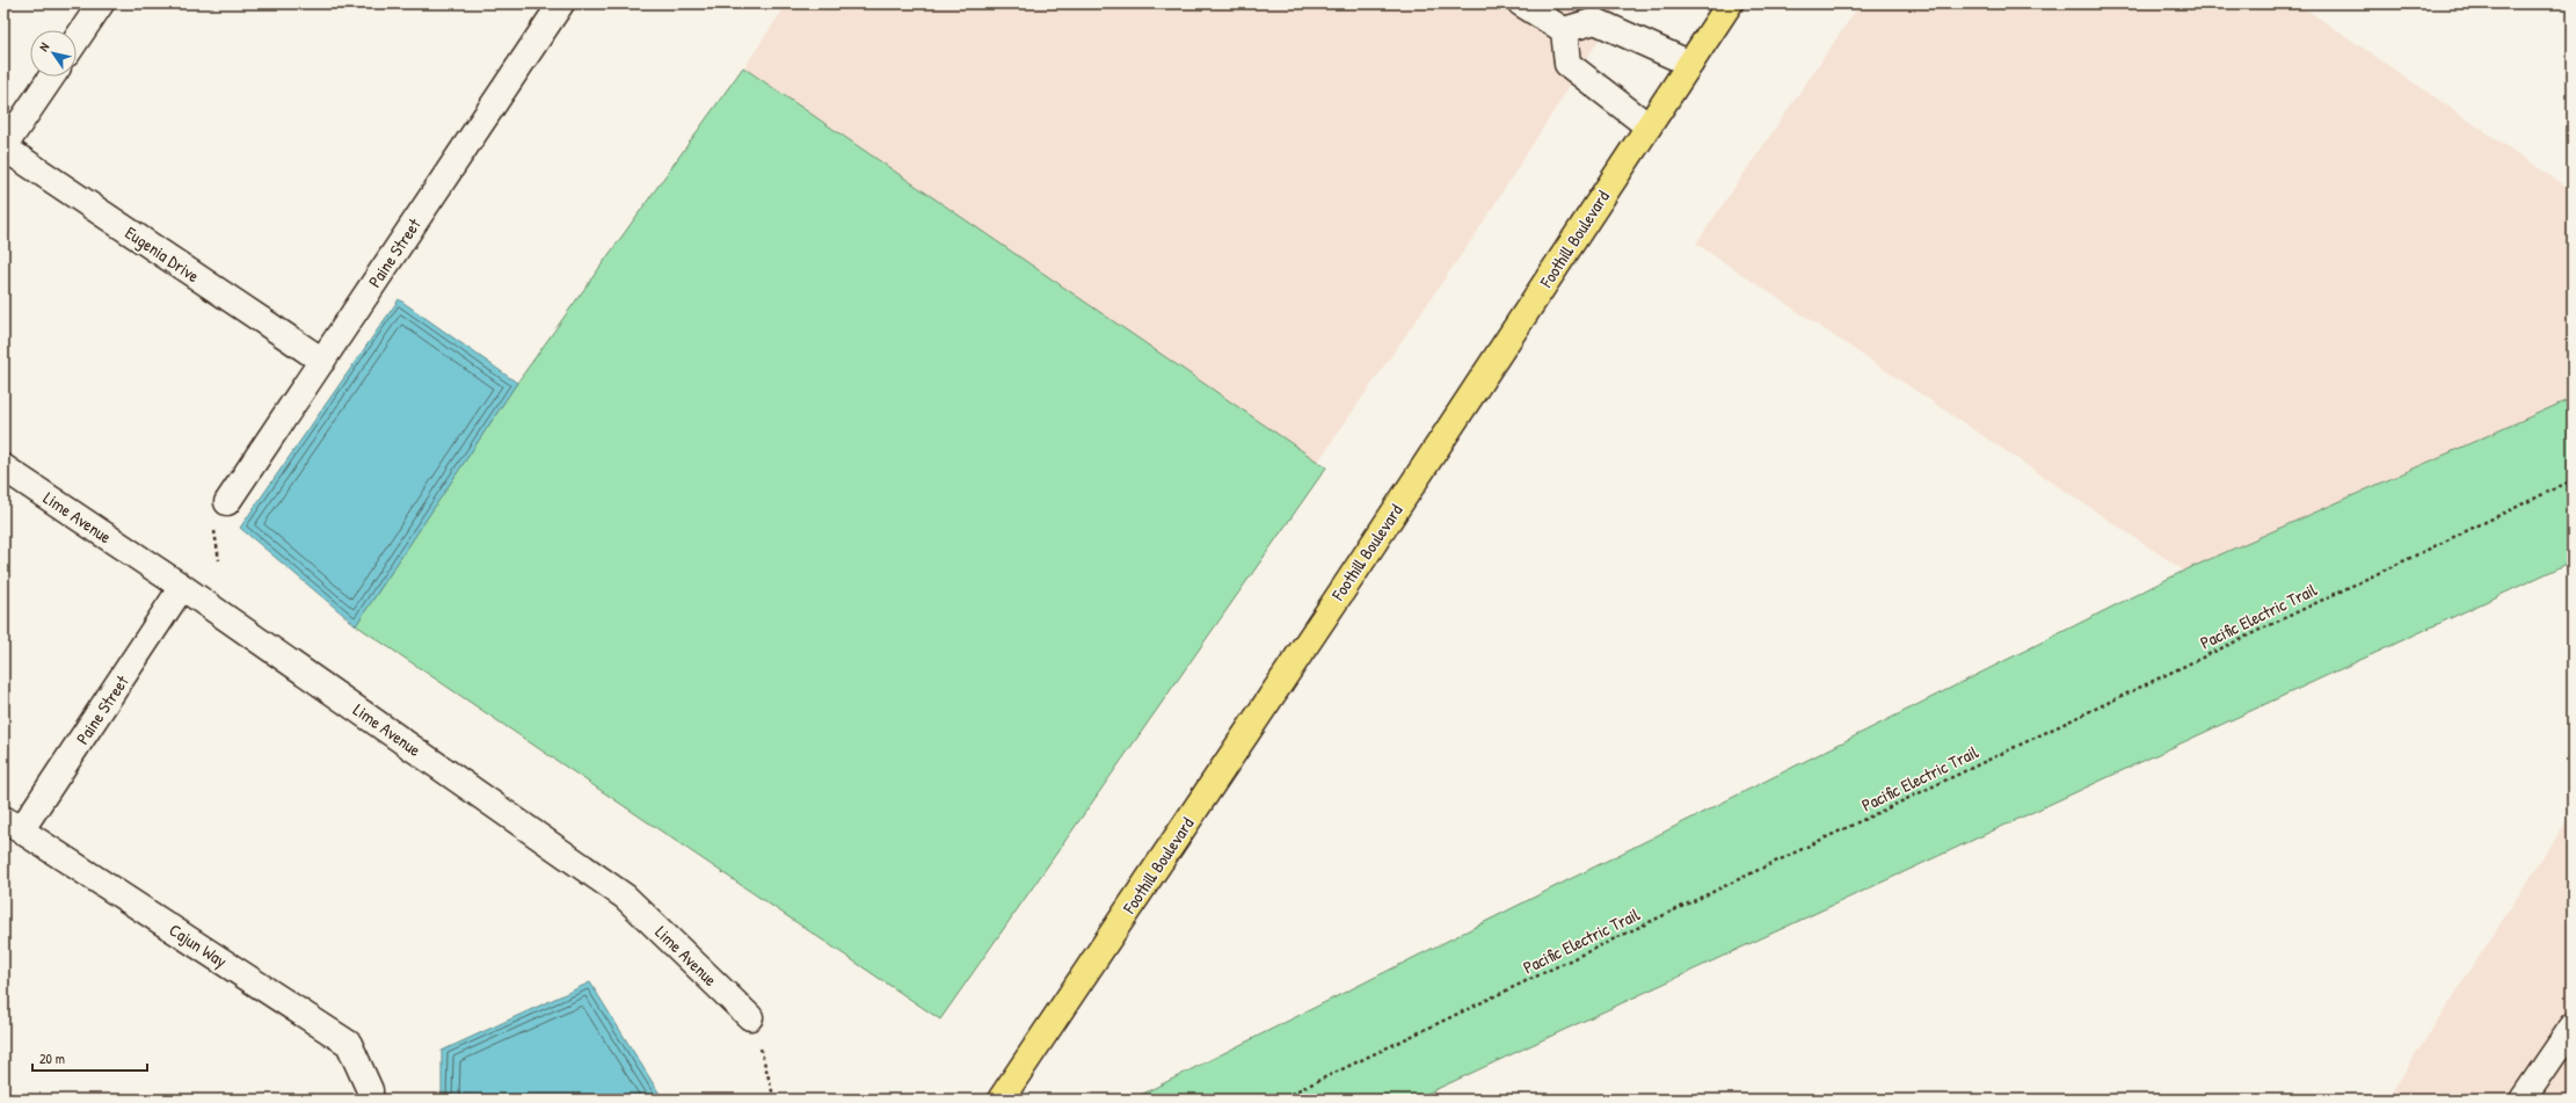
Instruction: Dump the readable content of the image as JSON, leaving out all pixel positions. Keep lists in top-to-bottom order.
{
  "streets": {
    "main road": ["Foothill Boulevard"],
    "street": [
      "Paine Street",
      "Eugenia Drive",
      "Lime Avenue",
      "Cajun Way"
    ],
    "path": ["Pacific Electric Trail"]
  },
  "crossings": [
    ["Paine Street", "Eugenia Drive"],
    ["Paine Street", "Lime Avenue"],
    ["Paine Street", "Cajun Way"]
  ],
  "scale_bar": "20 m",
  "north": "top left"
}
